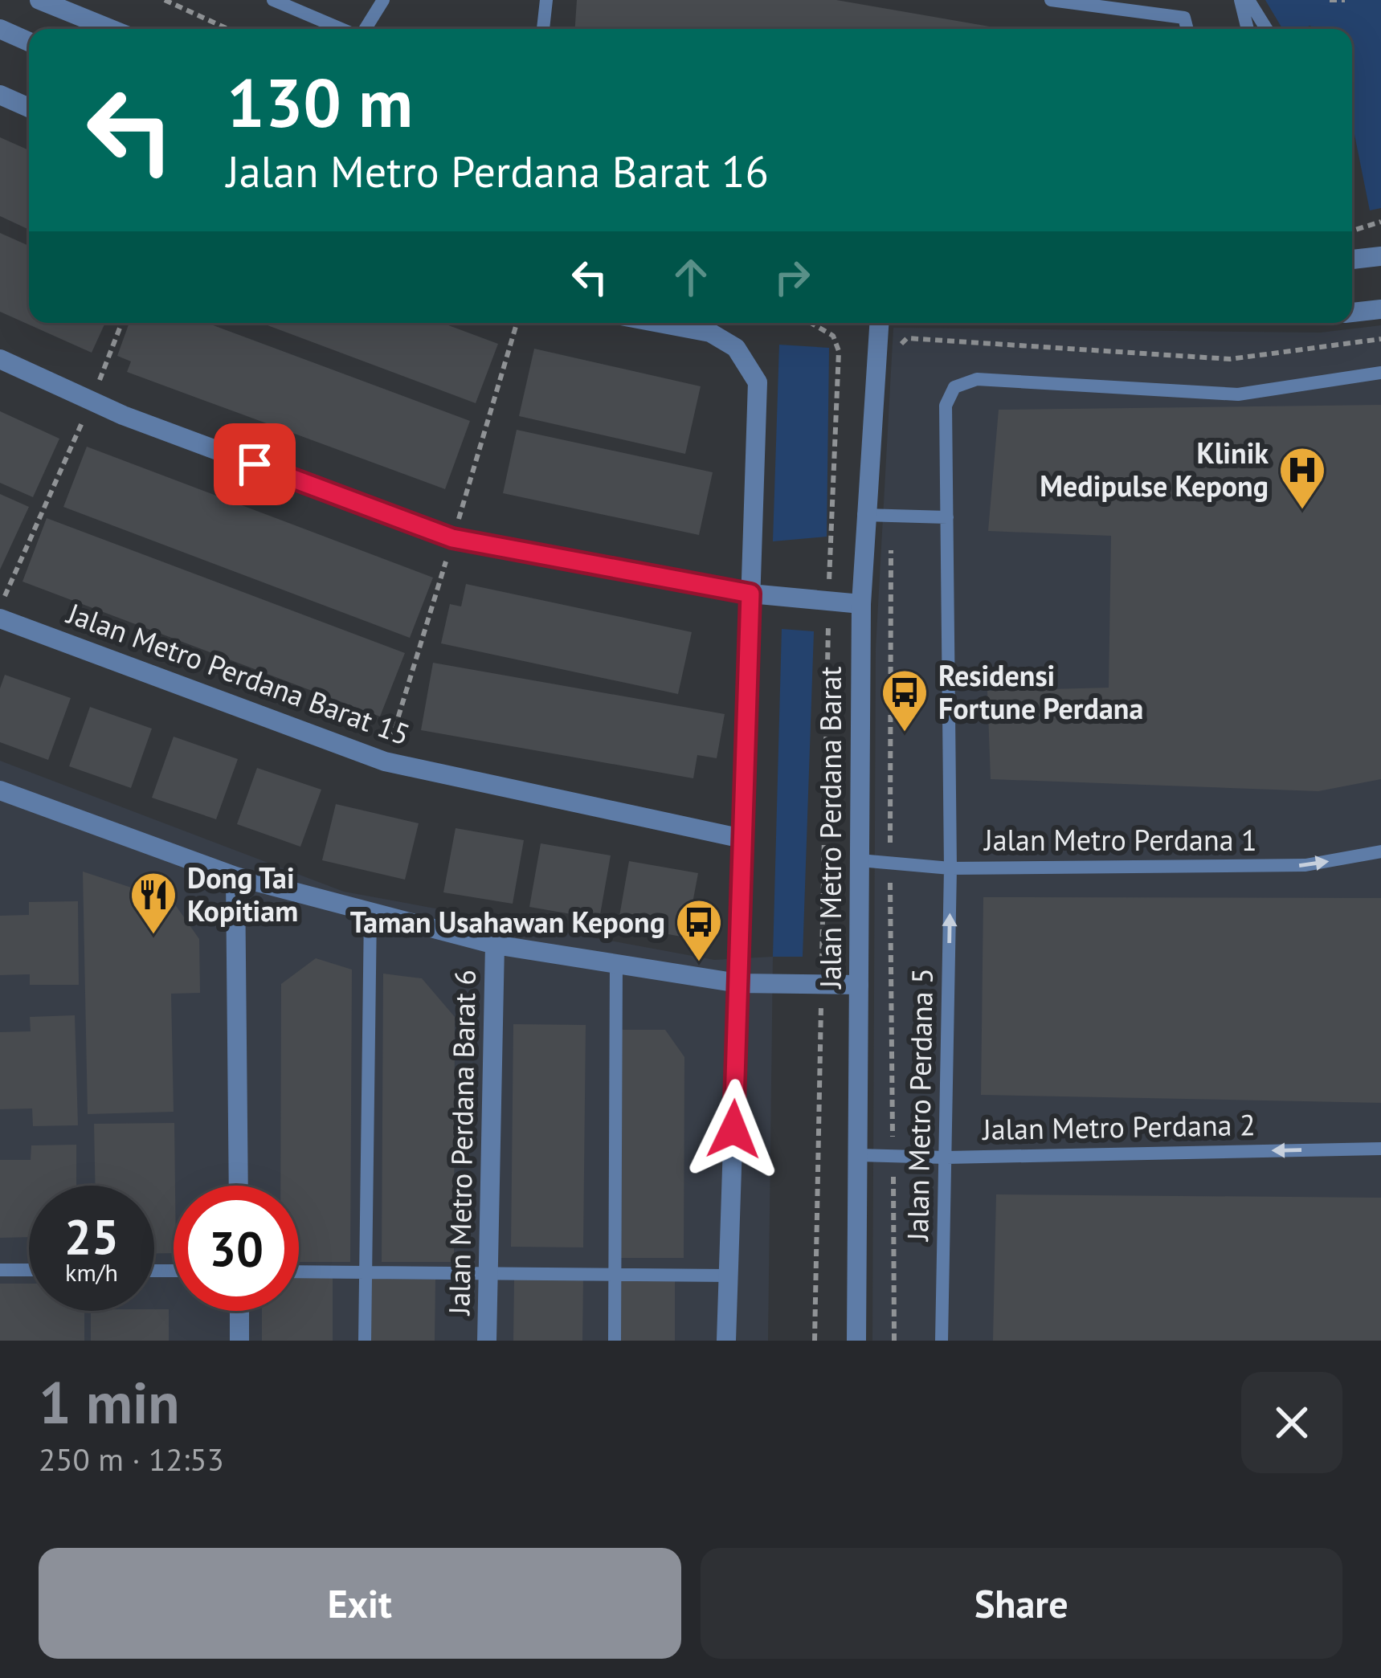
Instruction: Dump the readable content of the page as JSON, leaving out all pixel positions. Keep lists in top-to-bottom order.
{
  "streets": {
    "street": ["Jalan Metro Perdana Barat 15", "Jalan Metro Perdana Barat", "Jalan Metro Perdana Barat 6"],
    "lane": ["Jalan Metro Perdana 1", "Jalan Metro Perdana 5", "Jalan Metro Perdana 2"]
  },
  "crossings": [
    ["Jalan Metro Perdana Barat", "Jalan Metro Perdana 1"],
    ["Jalan Metro Perdana Barat", "Jalan Metro Perdana 2"],
    ["Jalan Metro Perdana 1", "Jalan Metro Perdana 5"],
    ["Jalan Metro Perdana 5", "Jalan Metro Perdana 2"]
  ],
  "one_way": ["Jalan Metro Perdana 1", "Jalan Metro Perdana 2"],
  "places": {
    "hospital": ["Klinik Medipulse Kepong"],
    "bus stop": ["Residensi Fortune Perdana", "Taman Usahawan Kepong"],
    "restaurant": ["Dong Tai Kopitiam"]
  },
  "page": {
    "turn": ["130 m", "Jalan Metro Perdana Barat 16"],
    "speed": "25 km/h",
    "limit": "30",
    "heading": ["1 min", "250 m · 12:53"],
    "buttons": ["Exit", "Share"]
  }
}
